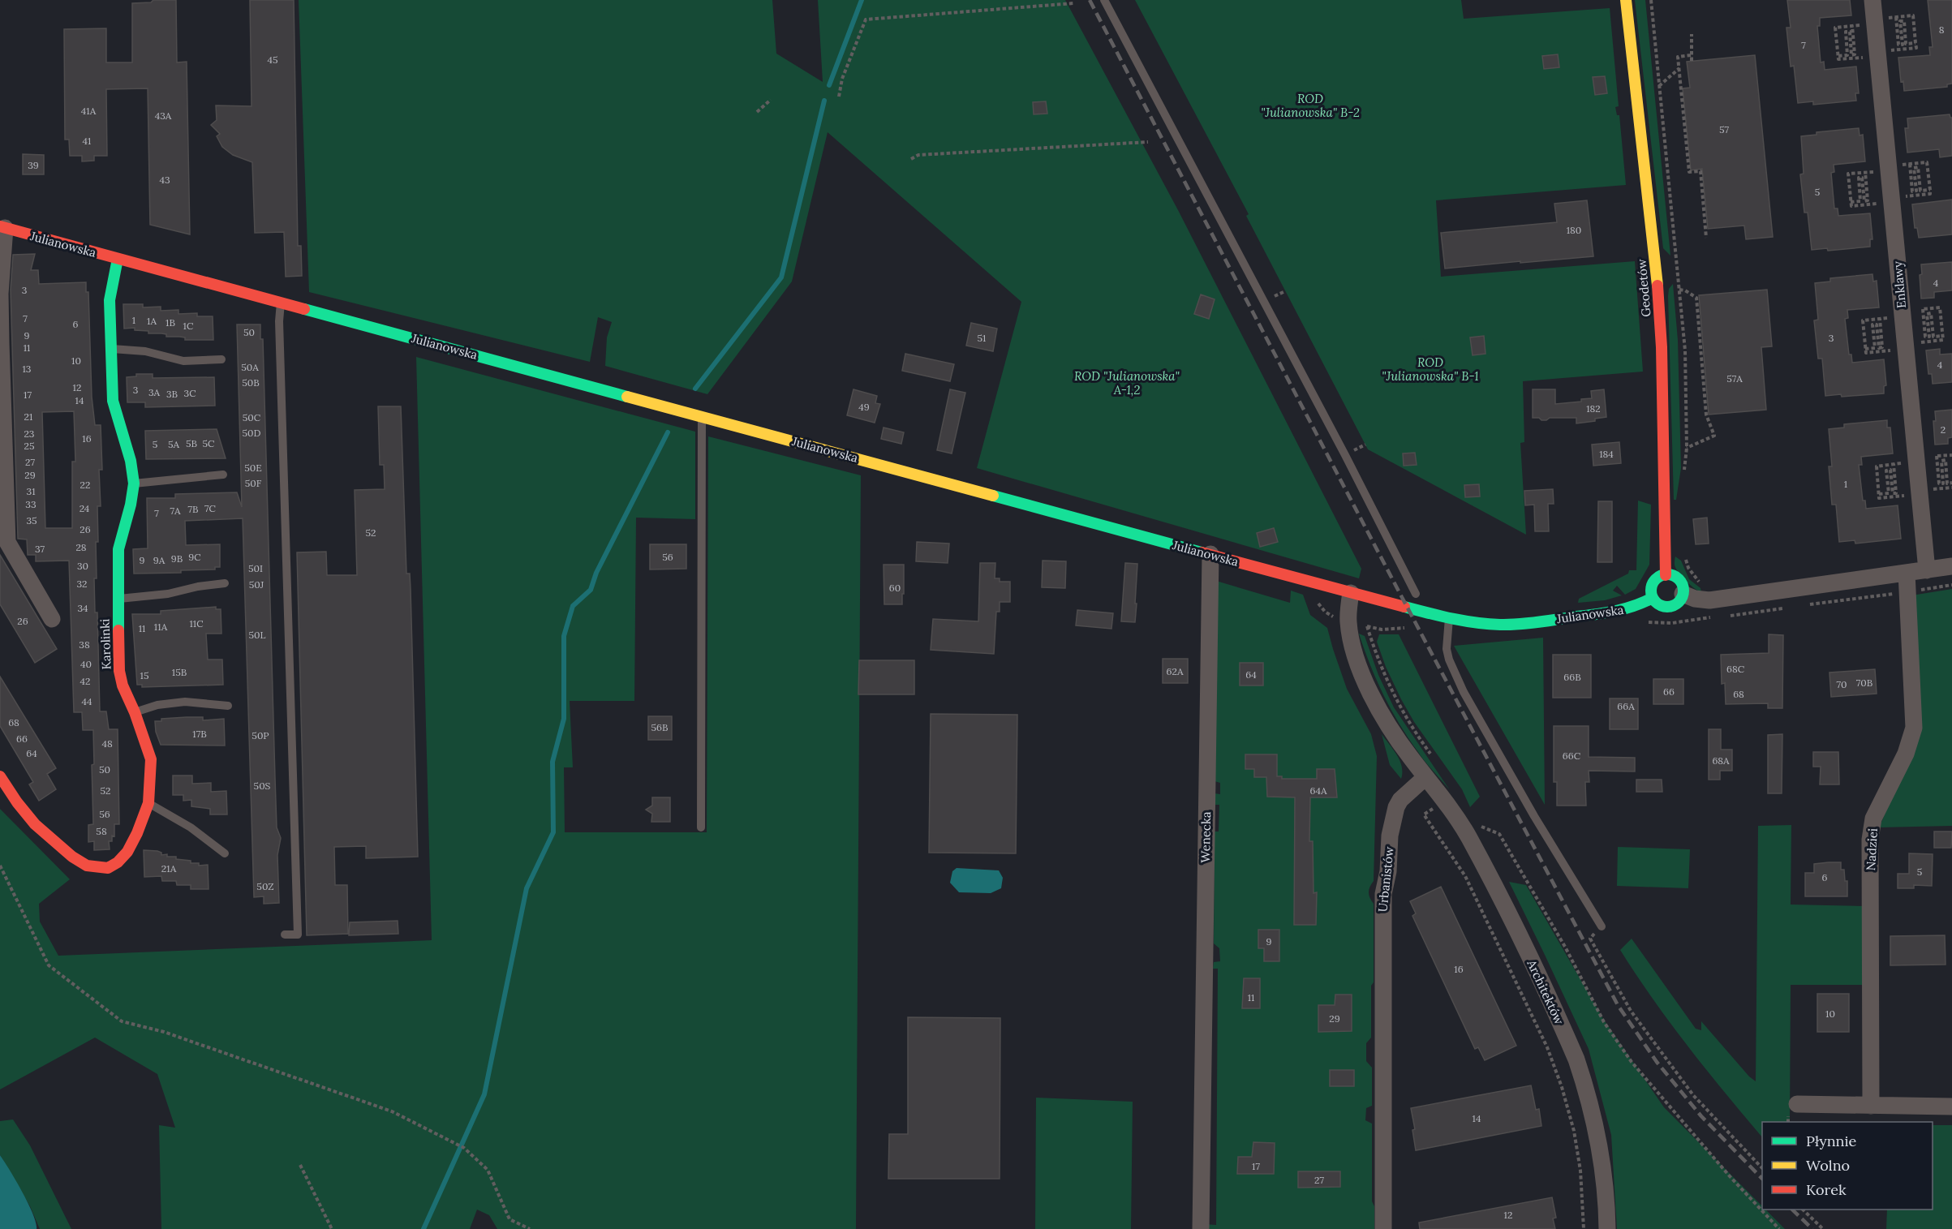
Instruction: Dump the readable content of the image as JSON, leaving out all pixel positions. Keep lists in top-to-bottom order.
{
  "streets": {
    "street": [
      "Julianowska",
      "Enklawy",
      "Geodetów",
      "Karolinki",
      "Wenecka",
      "Nadziei",
      "Urbanistów",
      "Architektów"
    ]
  },
  "crossings": [
    ["Julianowska", "Geodetów"],
    ["Julianowska", "Karolinki"],
    ["Julianowska", "Wenecka"],
    ["Urbanistów", "Architektów"]
  ],
  "parks": ["ROD \"Julianowska\" B-2", "ROD \"Julianowska\" B-1", "ROD \"Julianowska\" A-1,2"],
  "house_numbers": [
    "8",
    "7",
    "45",
    "41A",
    "43A",
    "57",
    "41",
    "39",
    "43",
    "5",
    "180",
    "4",
    "3",
    "7",
    "1",
    "1A",
    "1B",
    "6",
    "1C",
    "50",
    "9",
    "51",
    "3",
    "11",
    "10",
    "4",
    "50A",
    "13",
    "57A",
    "50B",
    "12",
    "3",
    "3A",
    "3C",
    "3B",
    "17",
    "14",
    "49",
    "182",
    "21",
    "50C",
    "2",
    "50D",
    "23",
    "16",
    "5B",
    "5C",
    "5",
    "5A",
    "25",
    "184",
    "27",
    "50E",
    "29",
    "50F",
    "1",
    "22",
    "31",
    "33",
    "24",
    "7C",
    "7B",
    "7A",
    "7",
    "35",
    "26",
    "52",
    "28",
    "37",
    "9C",
    "56",
    "9B",
    "9",
    "9A",
    "30",
    "50I",
    "32",
    "50J",
    "60",
    "34",
    "26",
    "11C",
    "11A",
    "11",
    "50L",
    "38",
    "40",
    "68C",
    "62A",
    "15B",
    "64",
    "15",
    "66B",
    "42",
    "70B",
    "70",
    "66",
    "68",
    "44",
    "66A",
    "68",
    "56B",
    "17B",
    "50P",
    "66",
    "48",
    "64",
    "66C",
    "68A",
    "50",
    "50S",
    "52",
    "64A",
    "56",
    "58",
    "21A",
    "5",
    "6",
    "50Z",
    "9",
    "16",
    "11",
    "10",
    "29",
    "14",
    "17",
    "27",
    "12"
  ],
  "legend": ["Płynnie", "Wolno", "Korek"]
}
